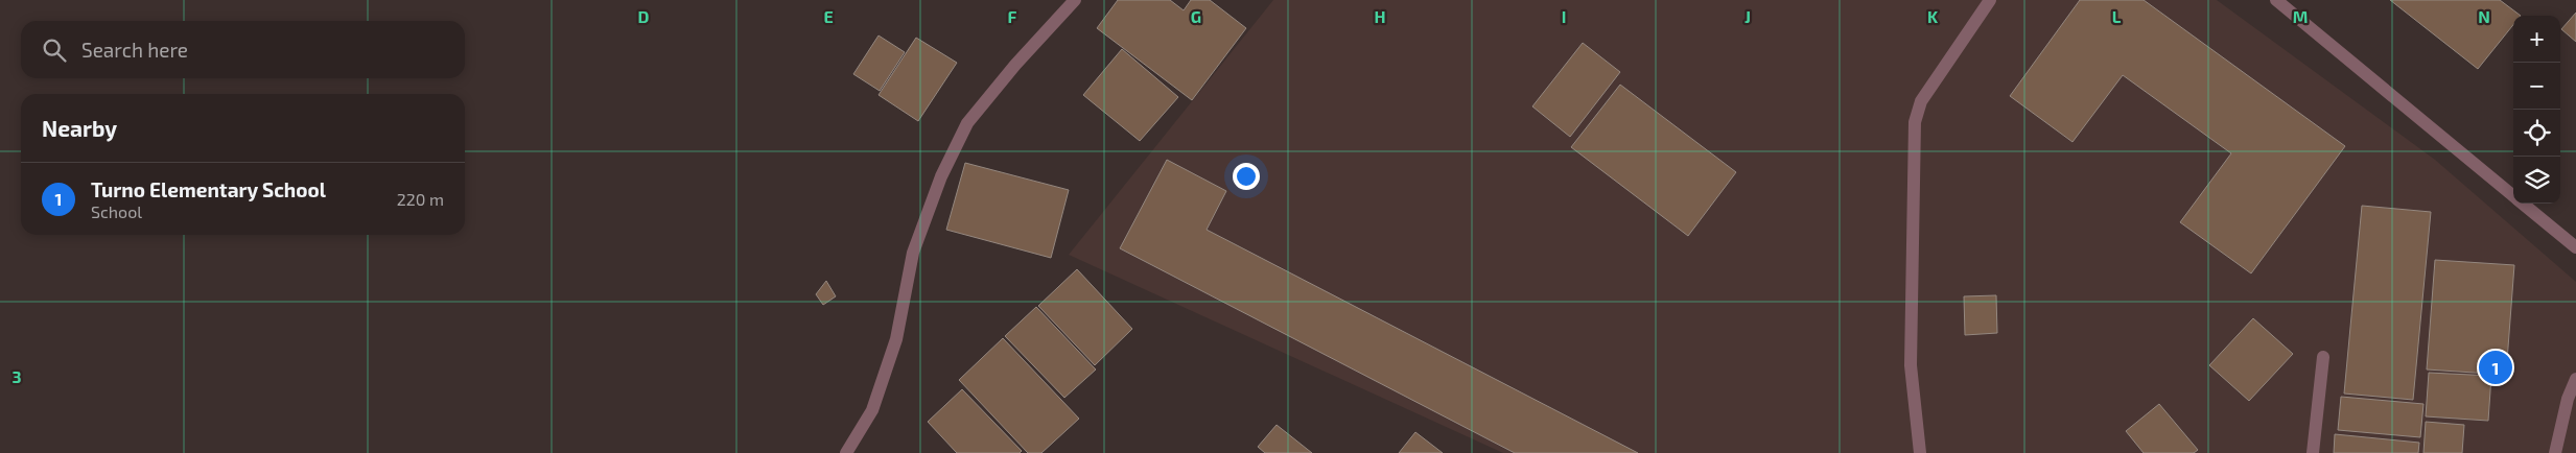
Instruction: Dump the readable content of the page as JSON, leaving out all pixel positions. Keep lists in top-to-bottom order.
{
  "page": {
    "map_buttons": ["+", "−"],
    "search": "Search here",
    "heading": "Nearby",
    "list": [
      {
        "mark": "1",
        "name": "Turno Elementary School",
        "note": "School",
        "value": "220 m"
      }
    ],
    "pins": "1"
  },
  "grid": {
    "columns": [
      "D",
      "E",
      "F",
      "G",
      "H",
      "I",
      "J",
      "K",
      "L",
      "M",
      "N"
    ],
    "rows": ["3"]
  }
}
